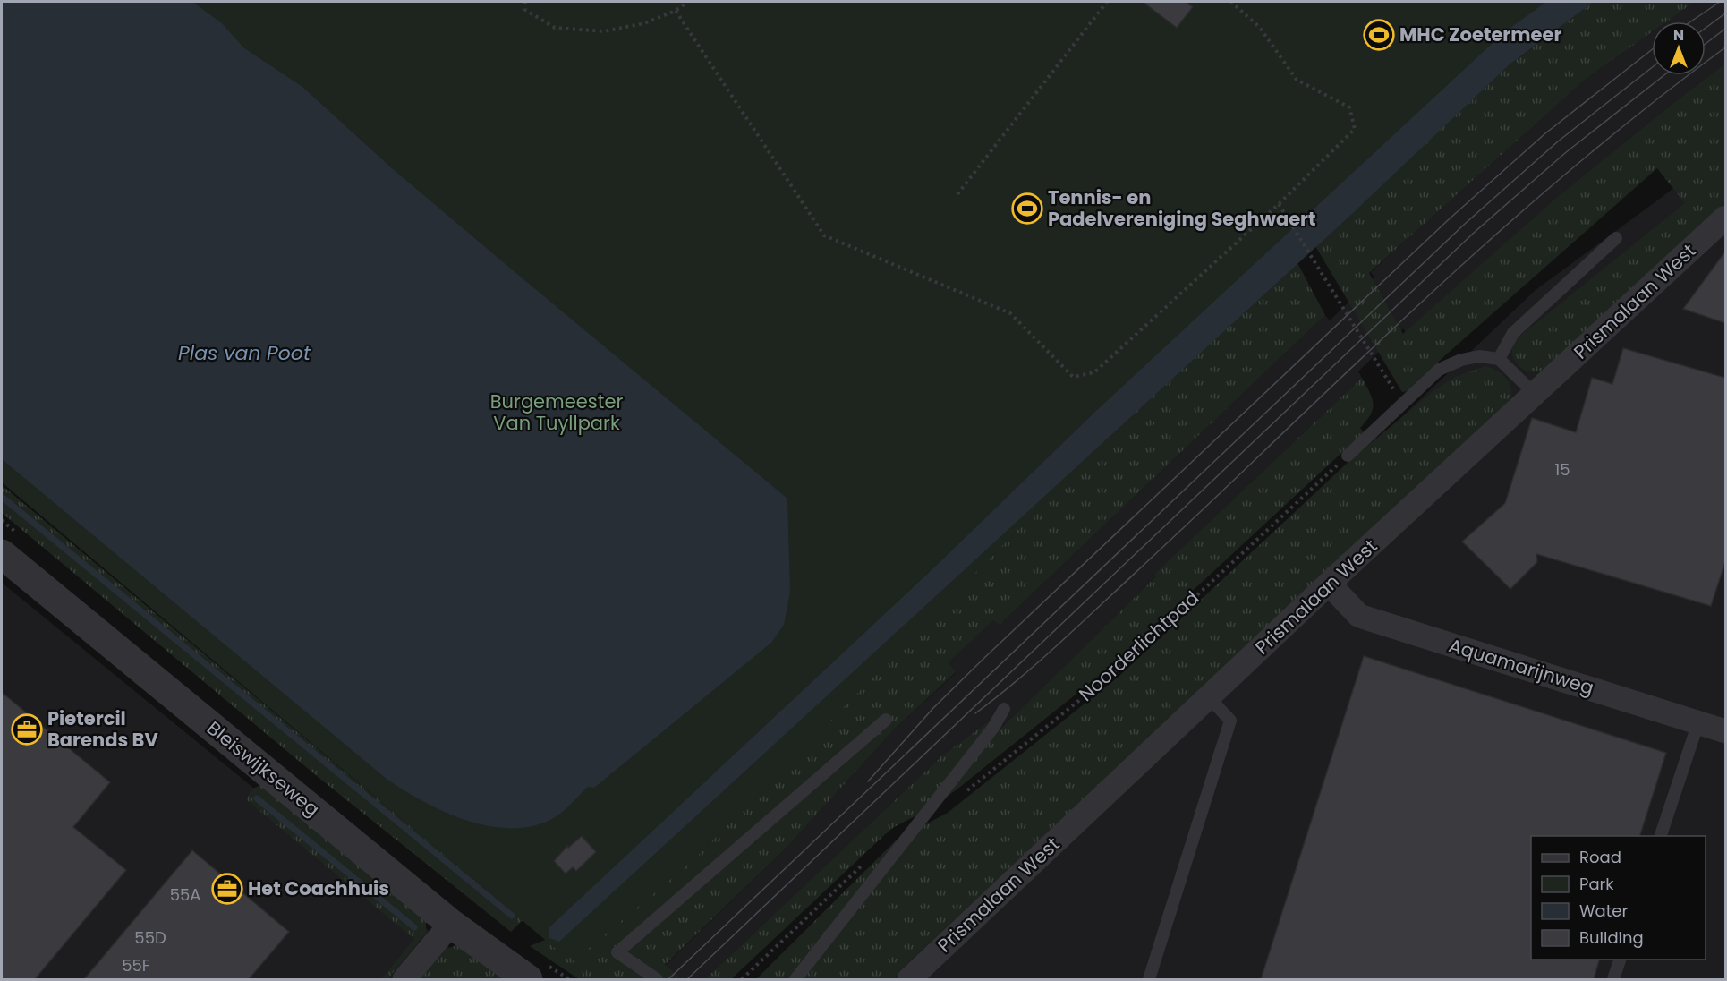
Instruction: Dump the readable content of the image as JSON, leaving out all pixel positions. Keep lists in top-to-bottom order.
{
  "streets": {
    "street": ["Prismalaan West", "Aquamarijnweg", "Bleiswijkseweg"],
    "path": ["Noorderlichtpad"]
  },
  "crossings": [
    ["Prismalaan West", "Aquamarijnweg"]
  ],
  "water": ["Plas van Poot"],
  "parks": ["Burgemeester Van Tuyllpark"],
  "places": {
    "sports": ["MHC Zoetermeer", "Tennis- en Padelvereniging Seghwaert"],
    "office": ["Pietercil Barends BV", "Het Coachhuis"]
  },
  "house_numbers": [
    "15",
    "55A",
    "55D",
    "55F"
  ],
  "legend": [
    "Road",
    "Park",
    "Water",
    "Building"
  ],
  "north": "top"
}
